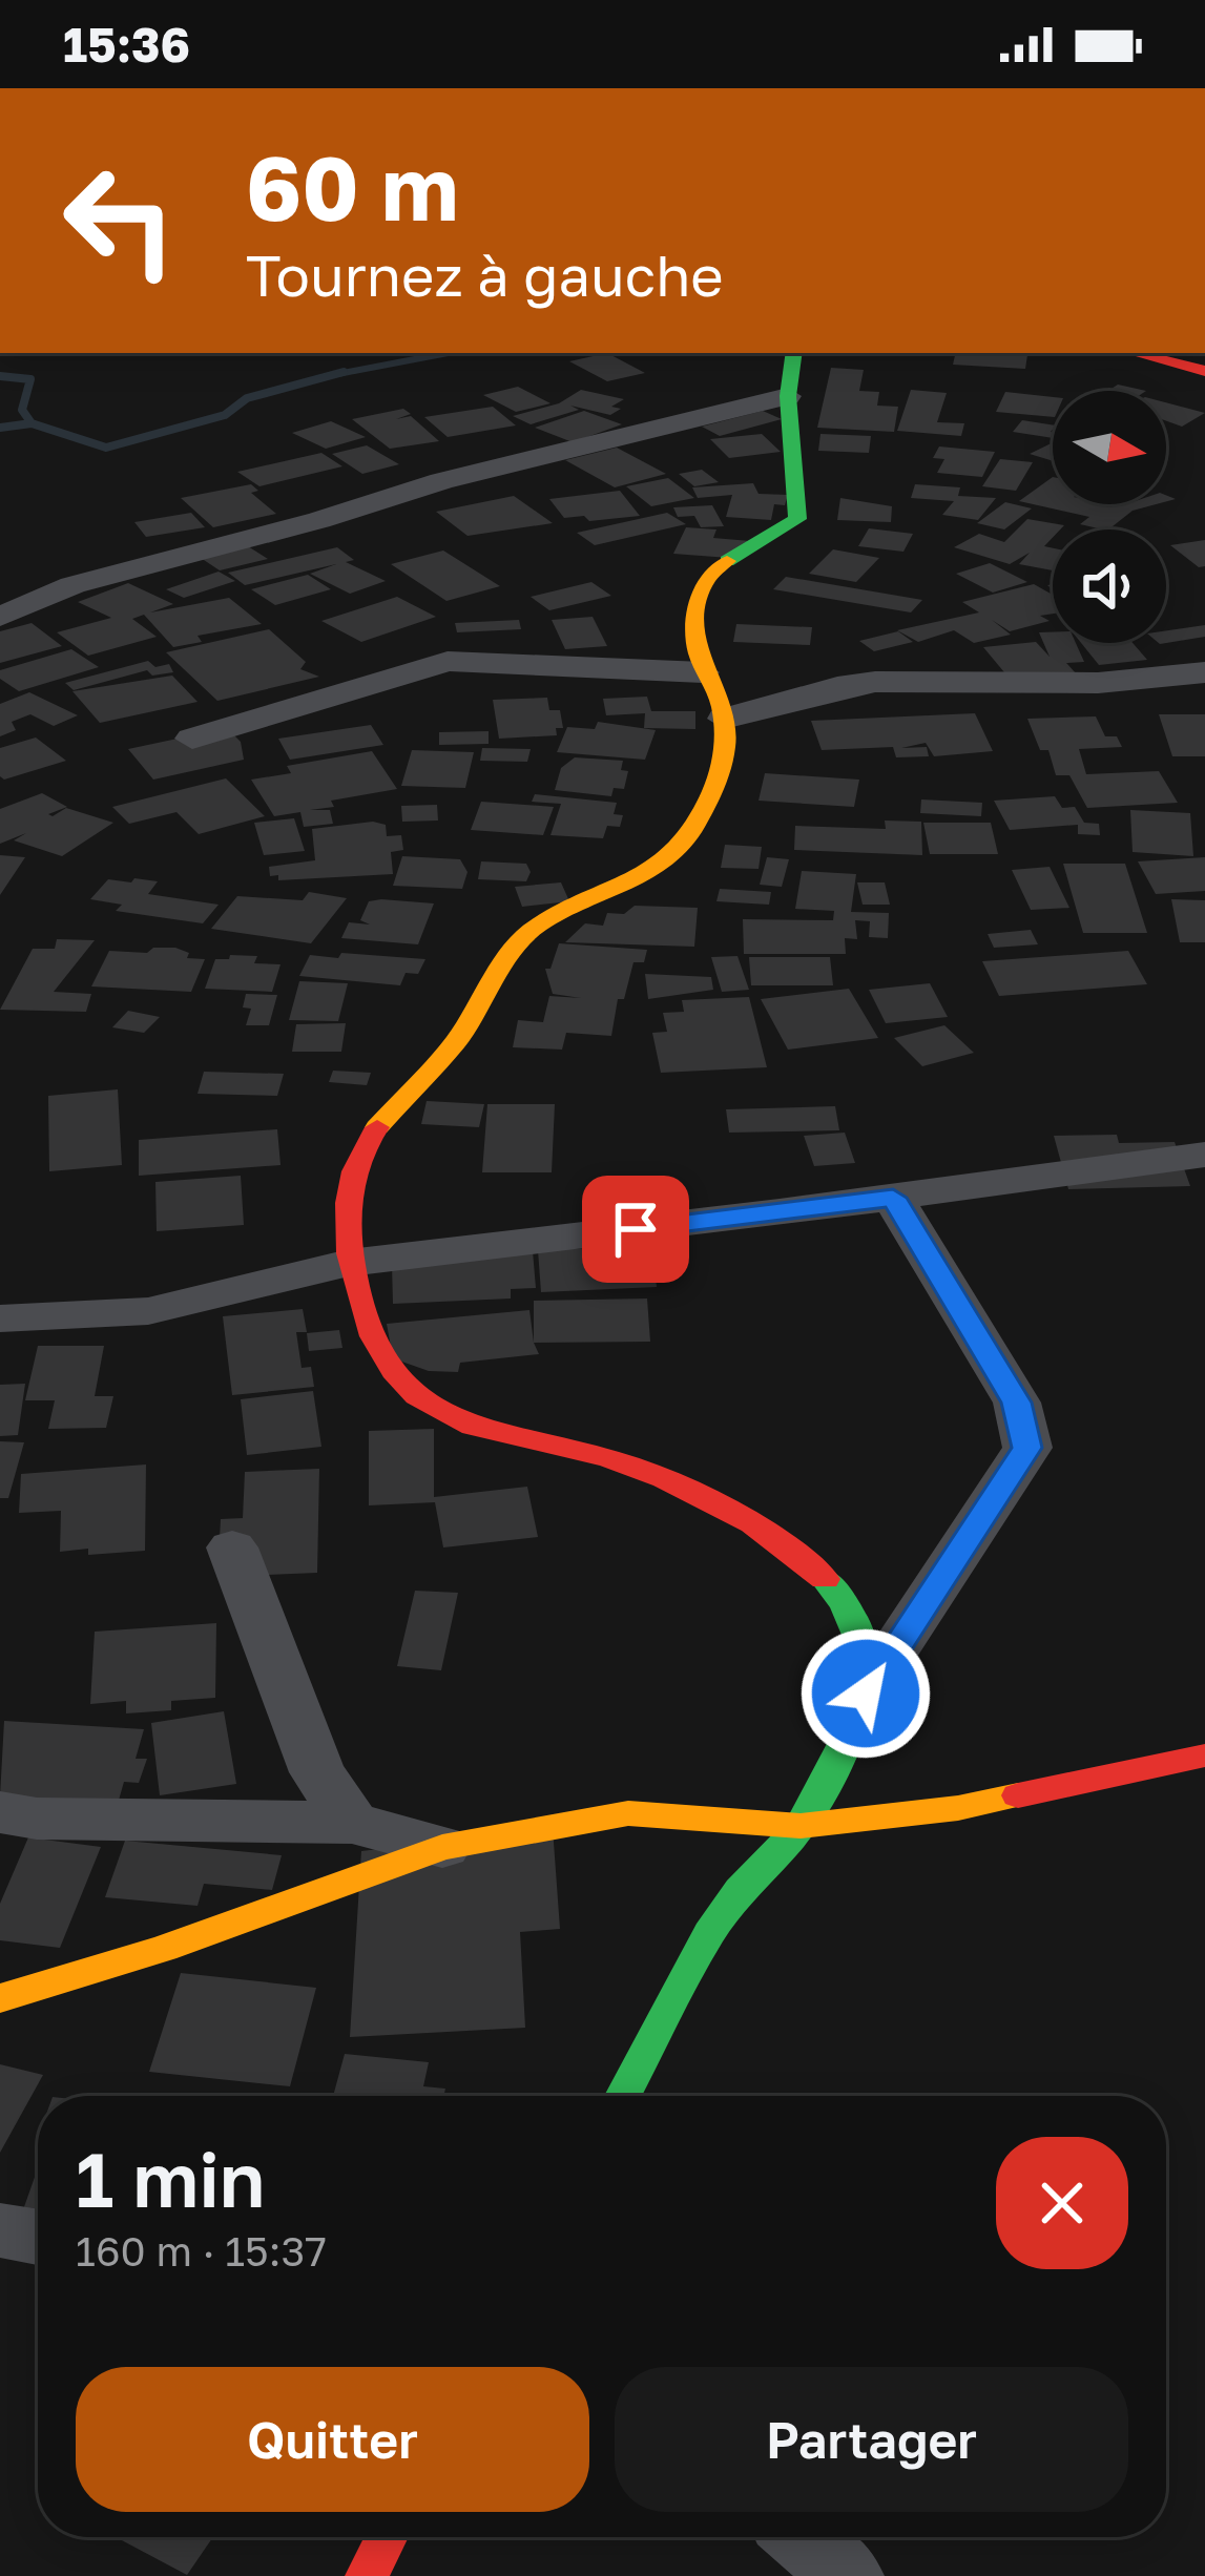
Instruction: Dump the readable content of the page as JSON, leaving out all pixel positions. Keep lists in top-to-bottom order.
{
  "north": "right",
  "page": {
    "status": "15:36",
    "turn": ["60 m", "Tournez à gauche"],
    "heading": ["1 min", "160 m · 15:37"],
    "buttons": ["Quitter", "Partager"]
  }
}
